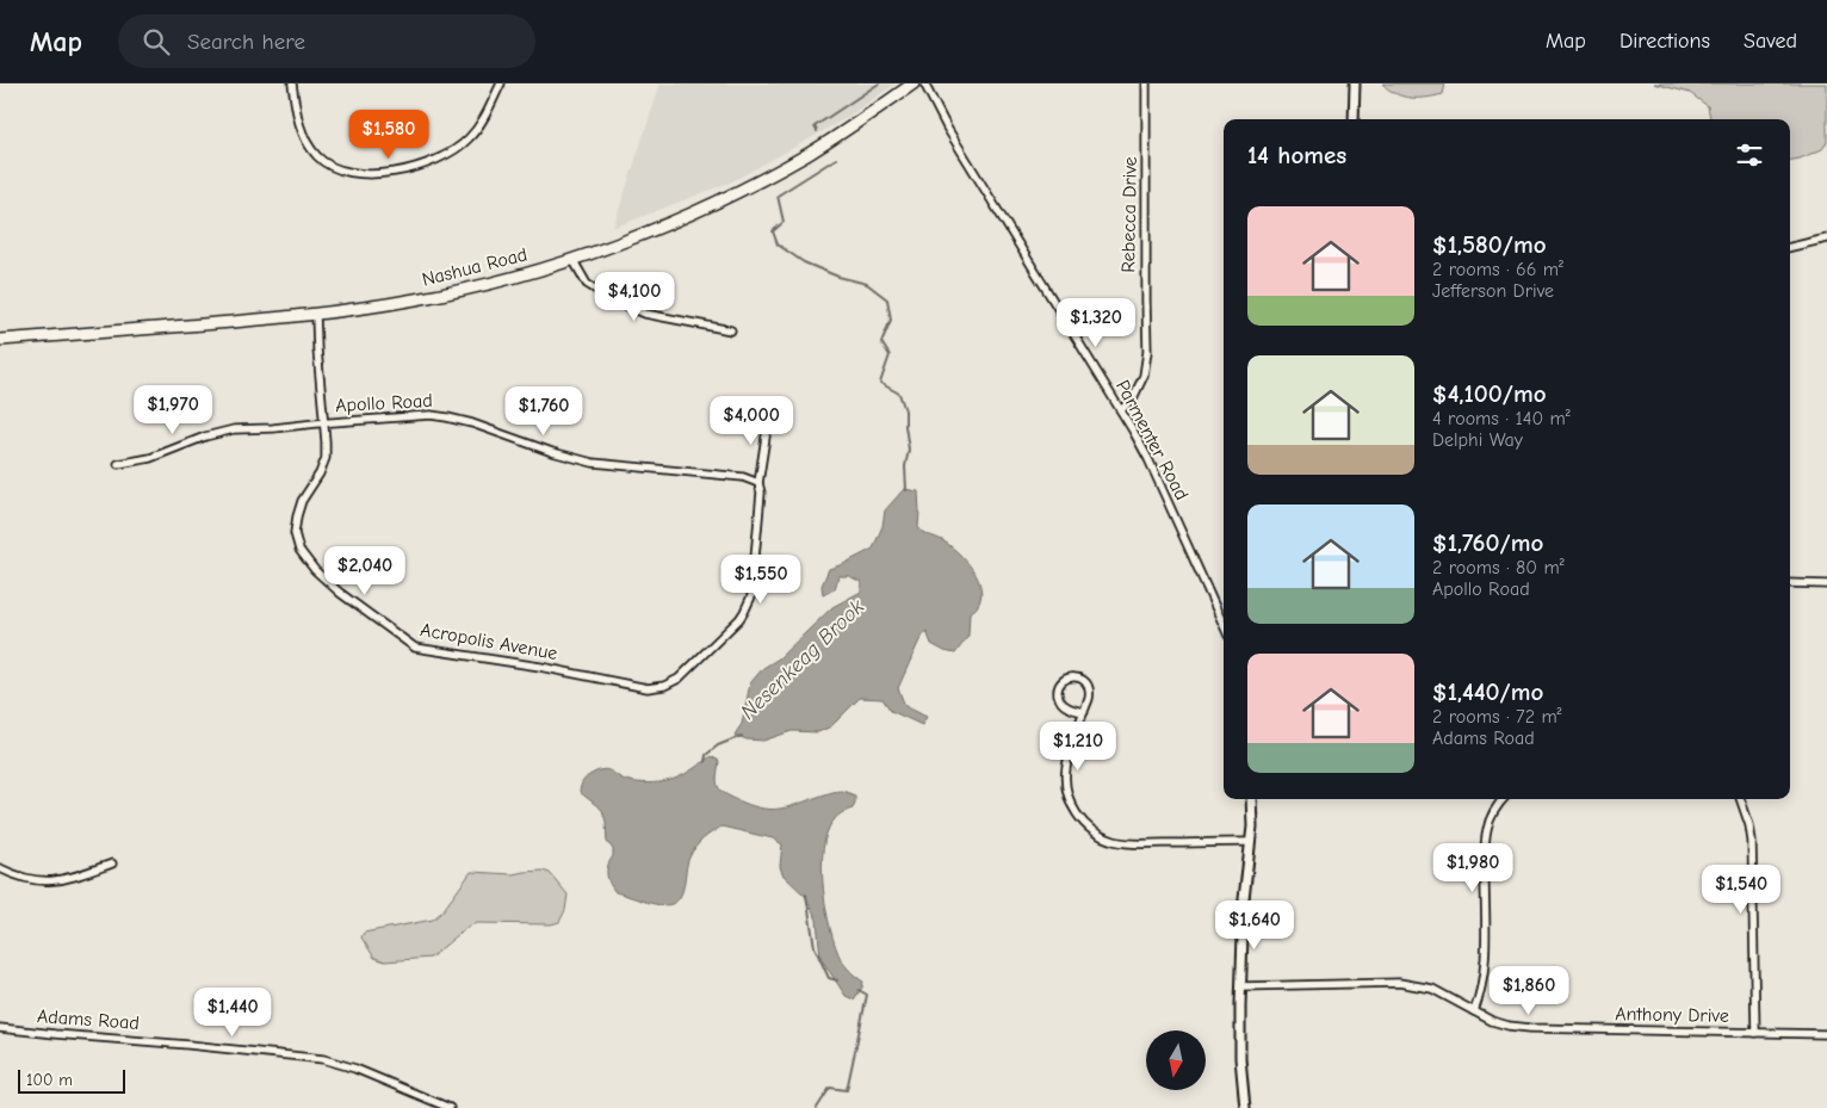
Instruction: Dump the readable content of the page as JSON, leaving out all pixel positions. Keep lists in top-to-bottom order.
{
  "streets": {
    "main road": ["Nashua Road"],
    "street": [
      "Rebecca Drive",
      "Apollo Road",
      "Parmenter Road",
      "Acropolis Avenue",
      "Anthony Drive",
      "Adams Road"
    ]
  },
  "crossings": [
    ["Rebecca Drive", "Parmenter Road"],
    ["Nashua Road", "Acropolis Avenue"],
    ["Apollo Road", "Acropolis Avenue"]
  ],
  "water": ["Nesenkeag Brook"],
  "scale_bar": "100 m",
  "north": "bottom",
  "page": {
    "header": "Map",
    "search": "Search here",
    "nav": ["Map", "Directions", "Saved"],
    "price": [
      "$1,580",
      "$4,100",
      "$1,320",
      "$1,970",
      "$1,760",
      "$4,000",
      "$2,040",
      "$1,550",
      "$1,210",
      "$1,980",
      "$1,540",
      "$1,640",
      "$1,860",
      "$1,440"
    ],
    "heading": "14 homes",
    "list": [
      {
        "name": "$1,580/mo",
        "note": "2 rooms · 66 m² · Jefferson Drive"
      },
      {
        "name": "$4,100/mo",
        "note": "4 rooms · 140 m² · Delphi Way"
      },
      {
        "name": "$1,760/mo",
        "note": "2 rooms · 80 m² · Apollo Road"
      },
      {
        "name": "$1,440/mo",
        "note": "2 rooms · 72 m² · Adams Road"
      }
    ],
    "scale": "100 m"
  }
}
